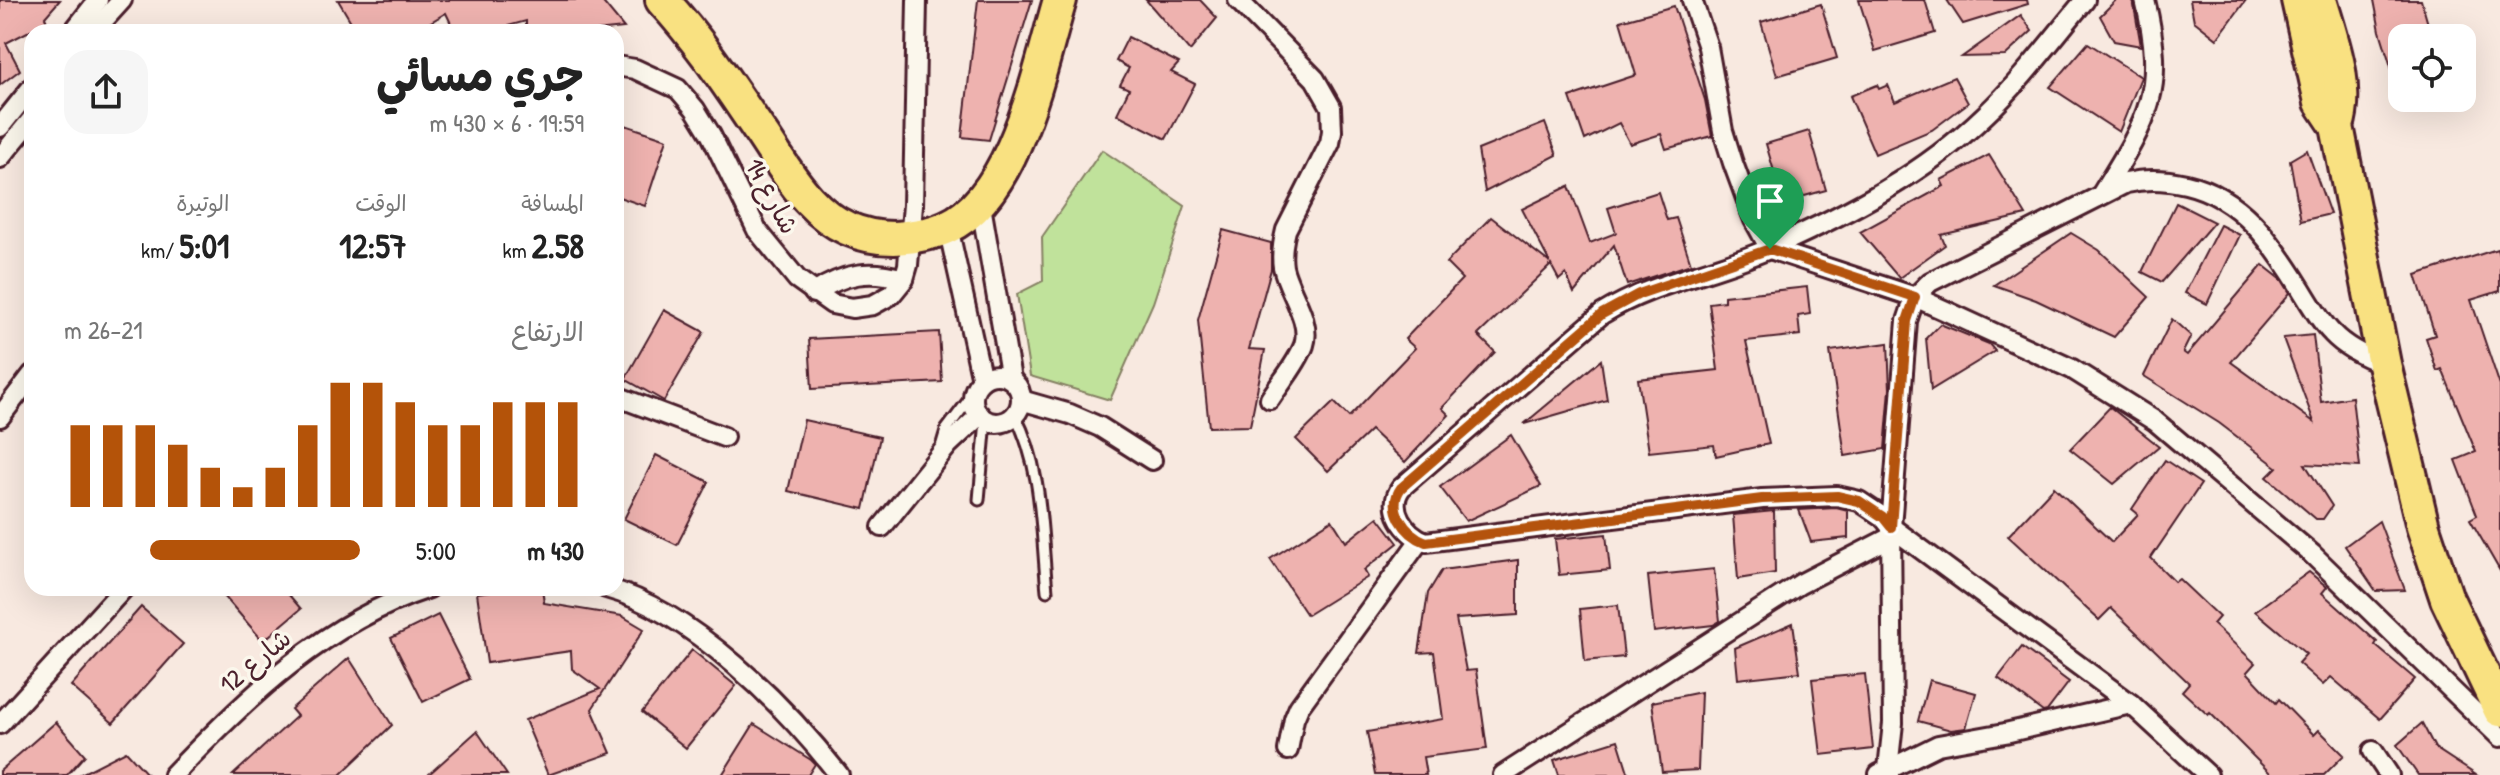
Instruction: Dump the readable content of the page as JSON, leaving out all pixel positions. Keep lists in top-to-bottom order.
{
  "streets": {
    "street": ["شارع 14", "شارع 12"]
  },
  "page": {
    "heading": ["جري مسائي", "19:59 · 6 × 430 m"],
    "stats": [
      ["المسافة", "2.58 km"],
      ["الوقت", "12:57"],
      ["الوتيرة", "5:01 /km"]
    ],
    "chart": ["الارتفاع", "21–26 m"],
    "list": [
      {
        "name": "430 m",
        "note": "5:00"
      }
    ]
  }
}
